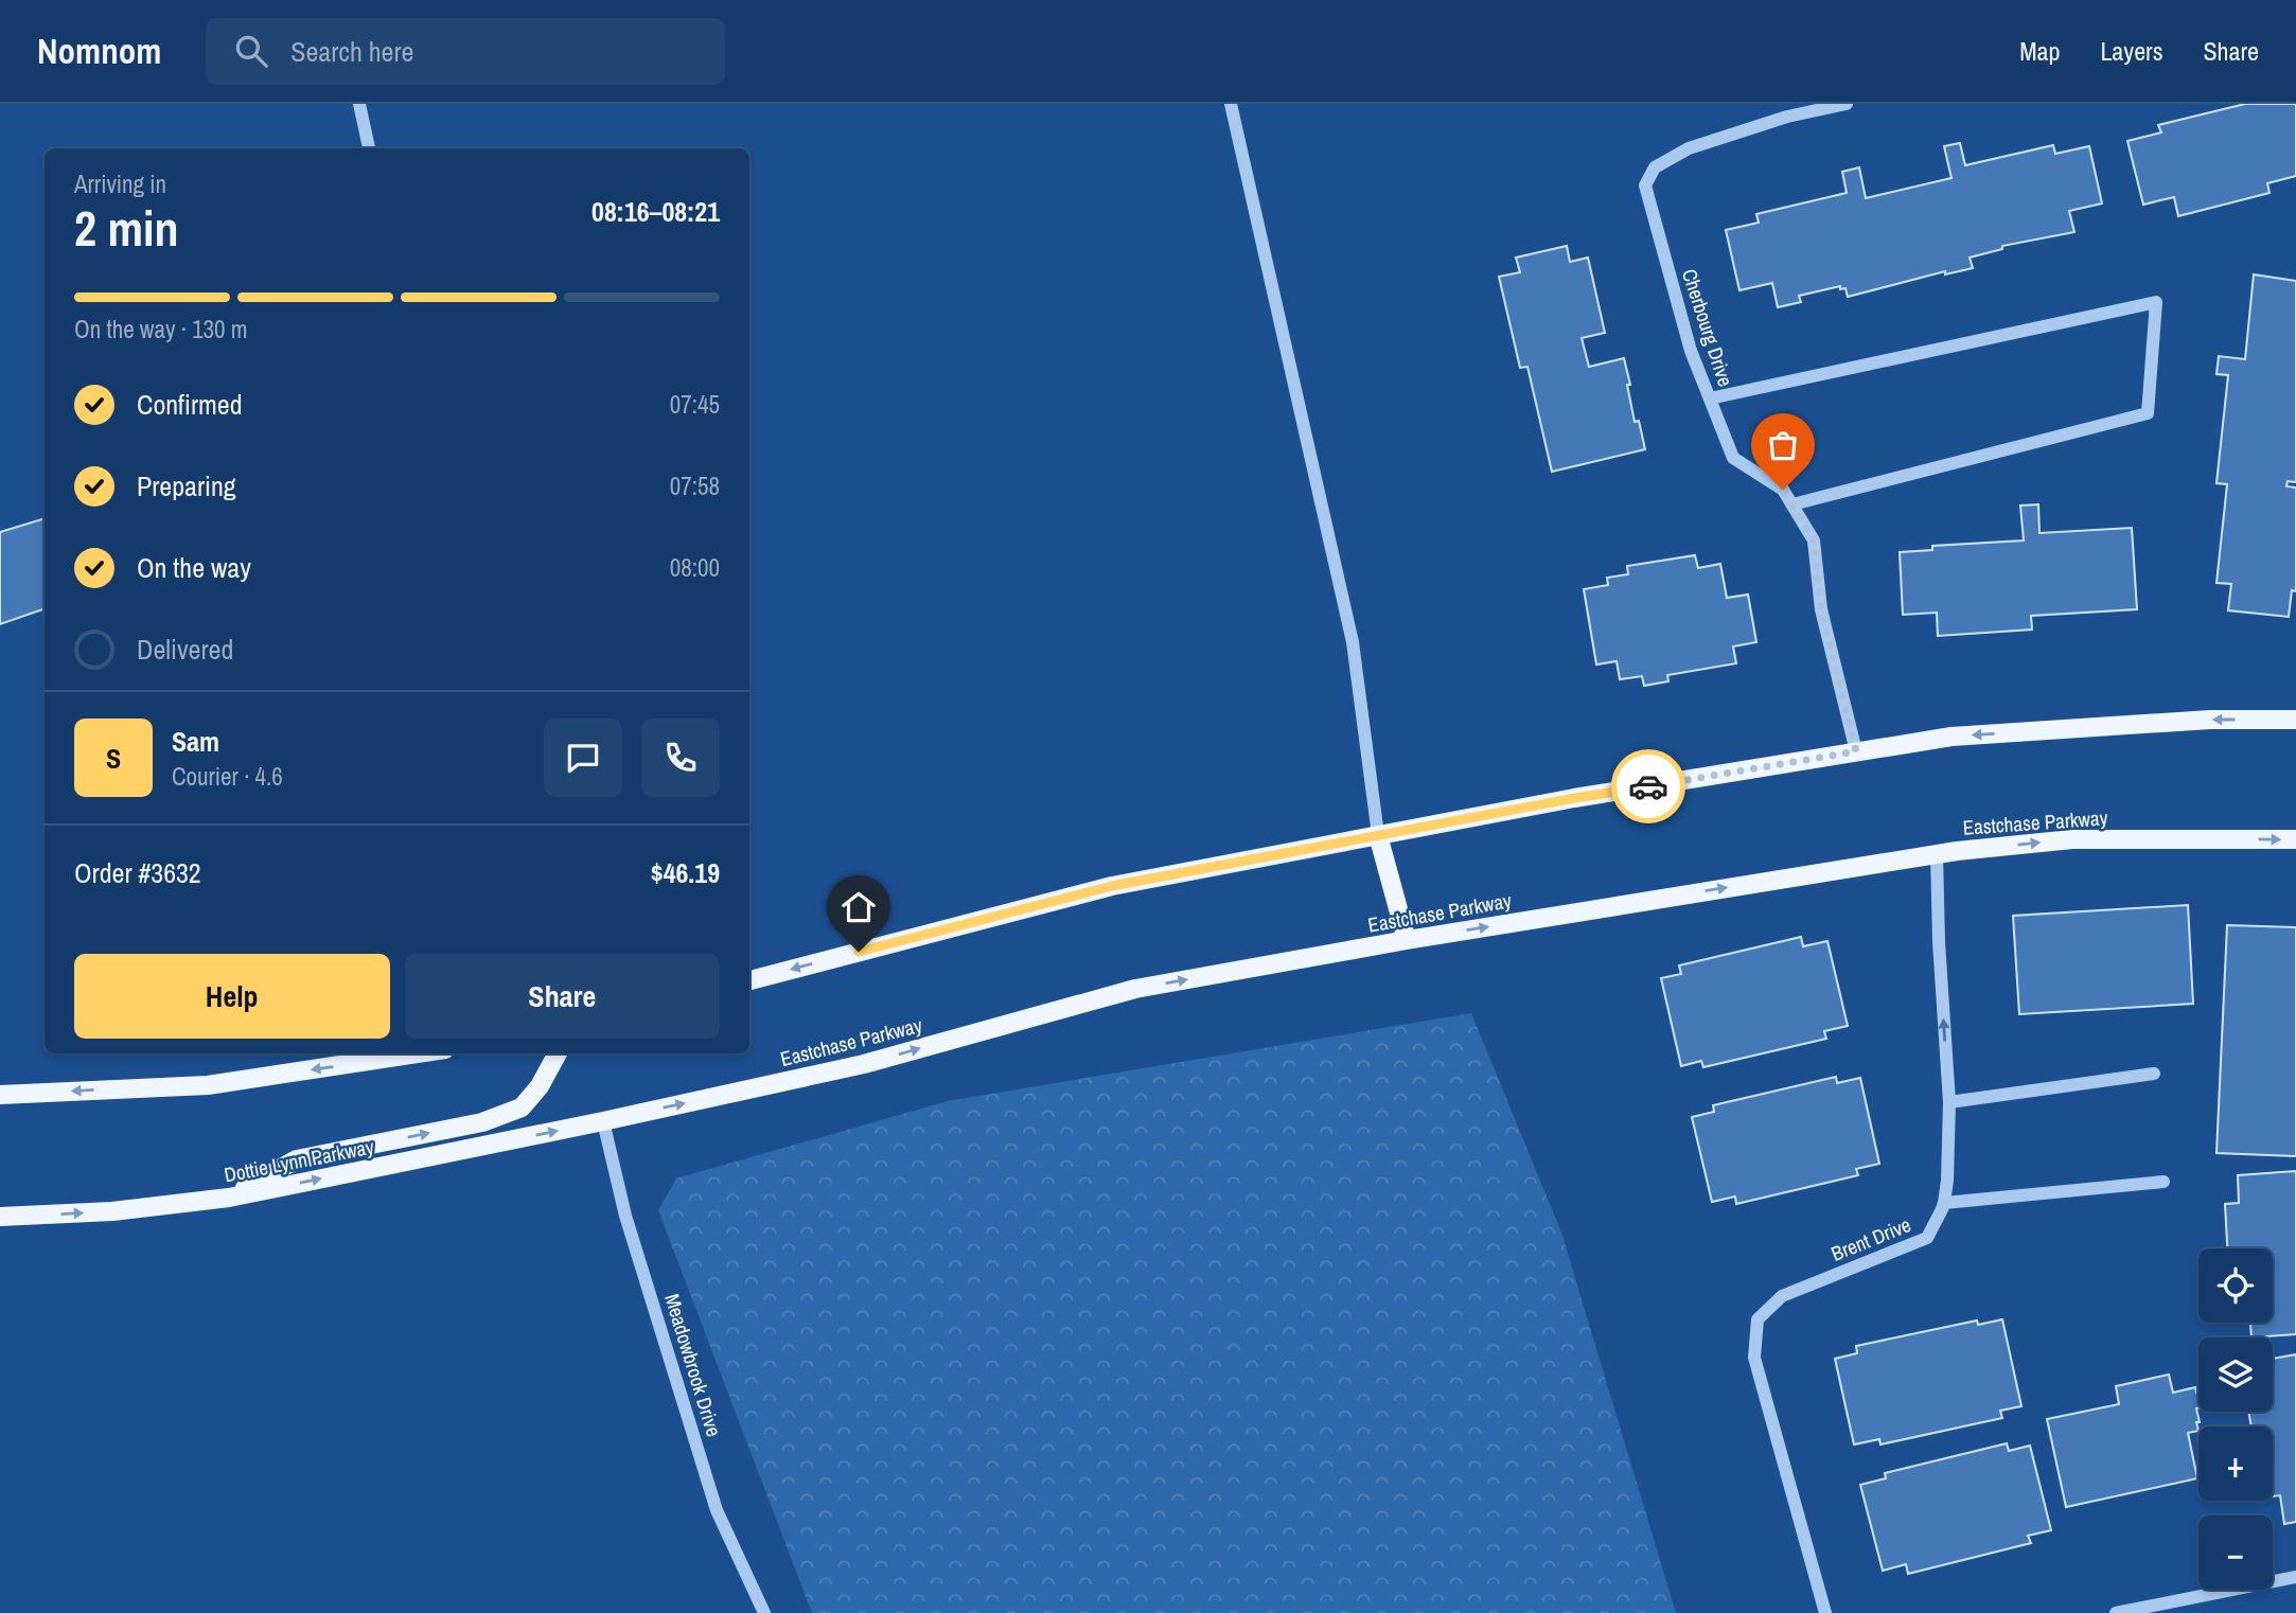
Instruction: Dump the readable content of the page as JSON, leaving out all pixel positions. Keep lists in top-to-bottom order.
{
  "streets": {
    "main road": ["Eastchase Parkway", "Dottie Lynn Parkway"],
    "street": ["Cherbourg Drive", "Brent Drive", "Meadowbrook Drive"]
  },
  "crossings": [
    ["Eastchase Parkway", "Dottie Lynn Parkway"],
    ["Eastchase Parkway", "Brent Drive"],
    ["Eastchase Parkway", "Meadowbrook Drive"],
    ["Dottie Lynn Parkway", "Meadowbrook Drive"]
  ],
  "page": {
    "header": "Nomnom",
    "search": "Search here",
    "nav": ["Map", "Layers", "Share"],
    "heading": ["2 min", "Arriving in", "08:16–08:21"],
    "panel": [
      "Sam",
      "Courier · 4.6",
      "Order #3632",
      "$46.19"
    ],
    "bar": "On the way · 130 m",
    "list": [
      ["Confirmed", "07:45"],
      ["Preparing", "07:58"],
      ["On the way", "08:00"],
      "Delivered"
    ],
    "round": "S",
    "buttons": ["Help", "Share"],
    "map_buttons": ["+", "−"]
  }
}
